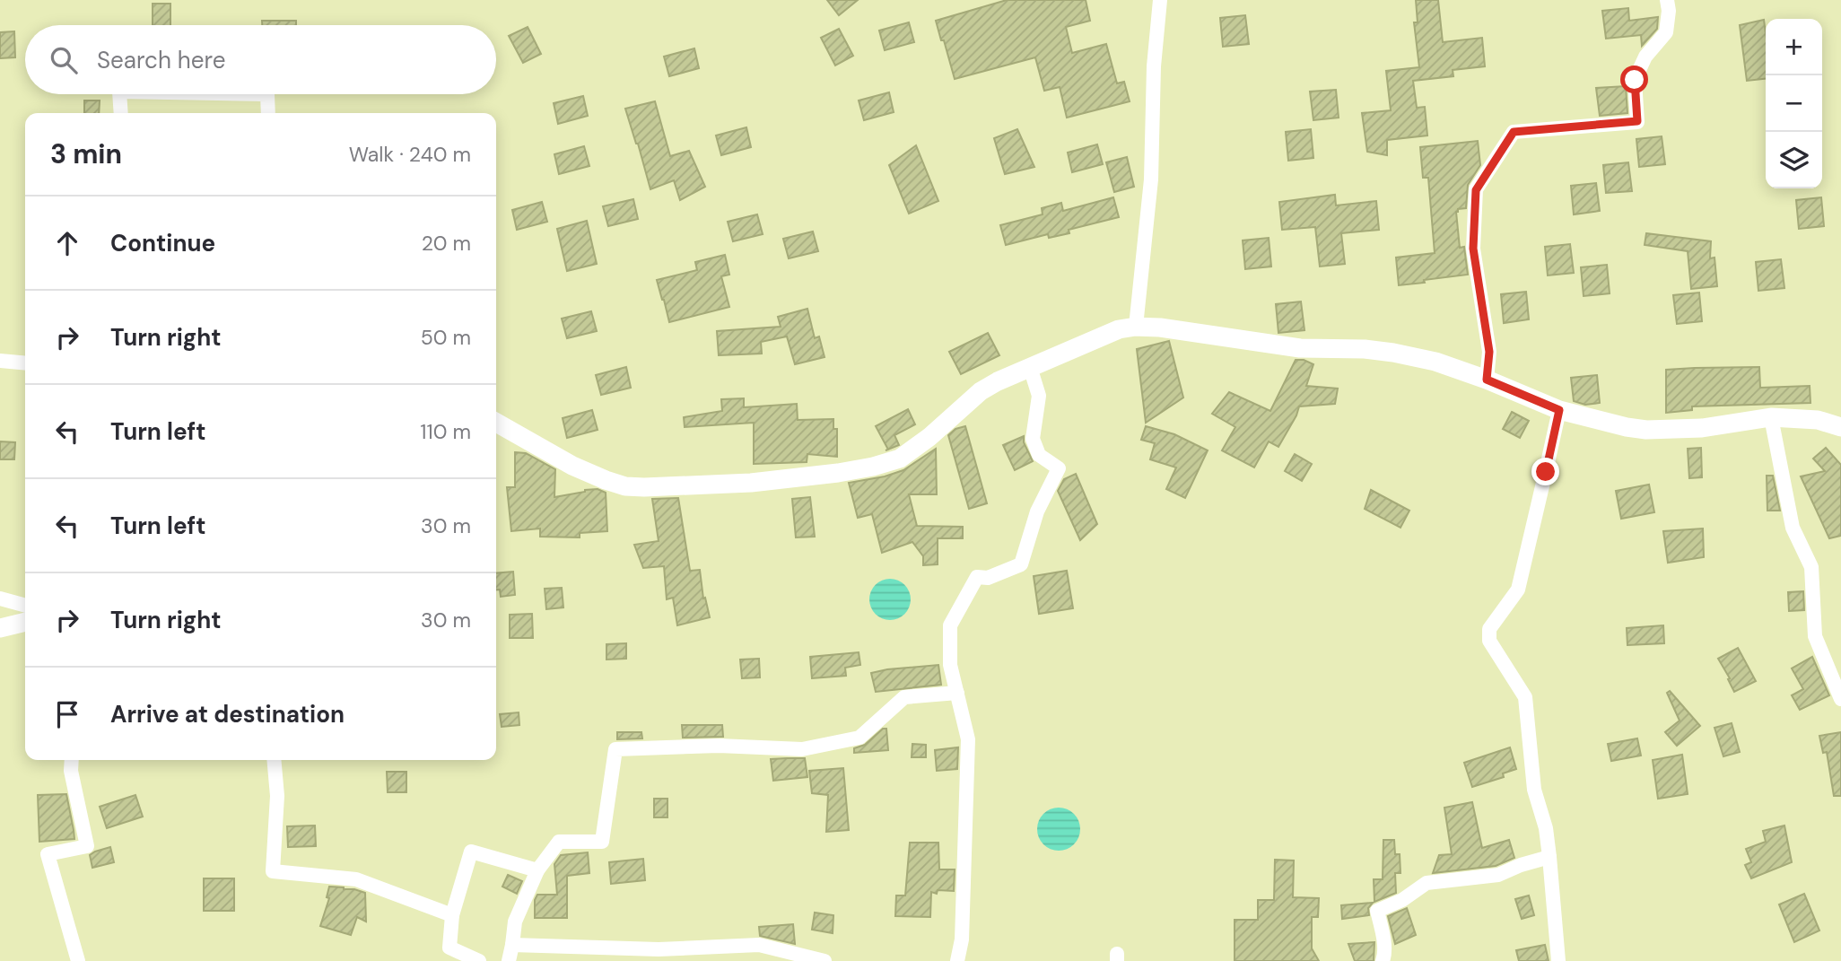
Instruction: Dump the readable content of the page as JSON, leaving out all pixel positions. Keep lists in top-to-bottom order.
{
  "page": {
    "map_buttons": ["+", "−"],
    "search": "Search here",
    "heading": ["3 min", "Walk · 240 m"],
    "list": [
      ["Continue", "20 m"],
      ["Turn right", "50 m"],
      ["Turn left", "110 m"],
      ["Turn left", "30 m"],
      ["Turn right", "30 m"],
      "Arrive at destination"
    ]
  }
}
